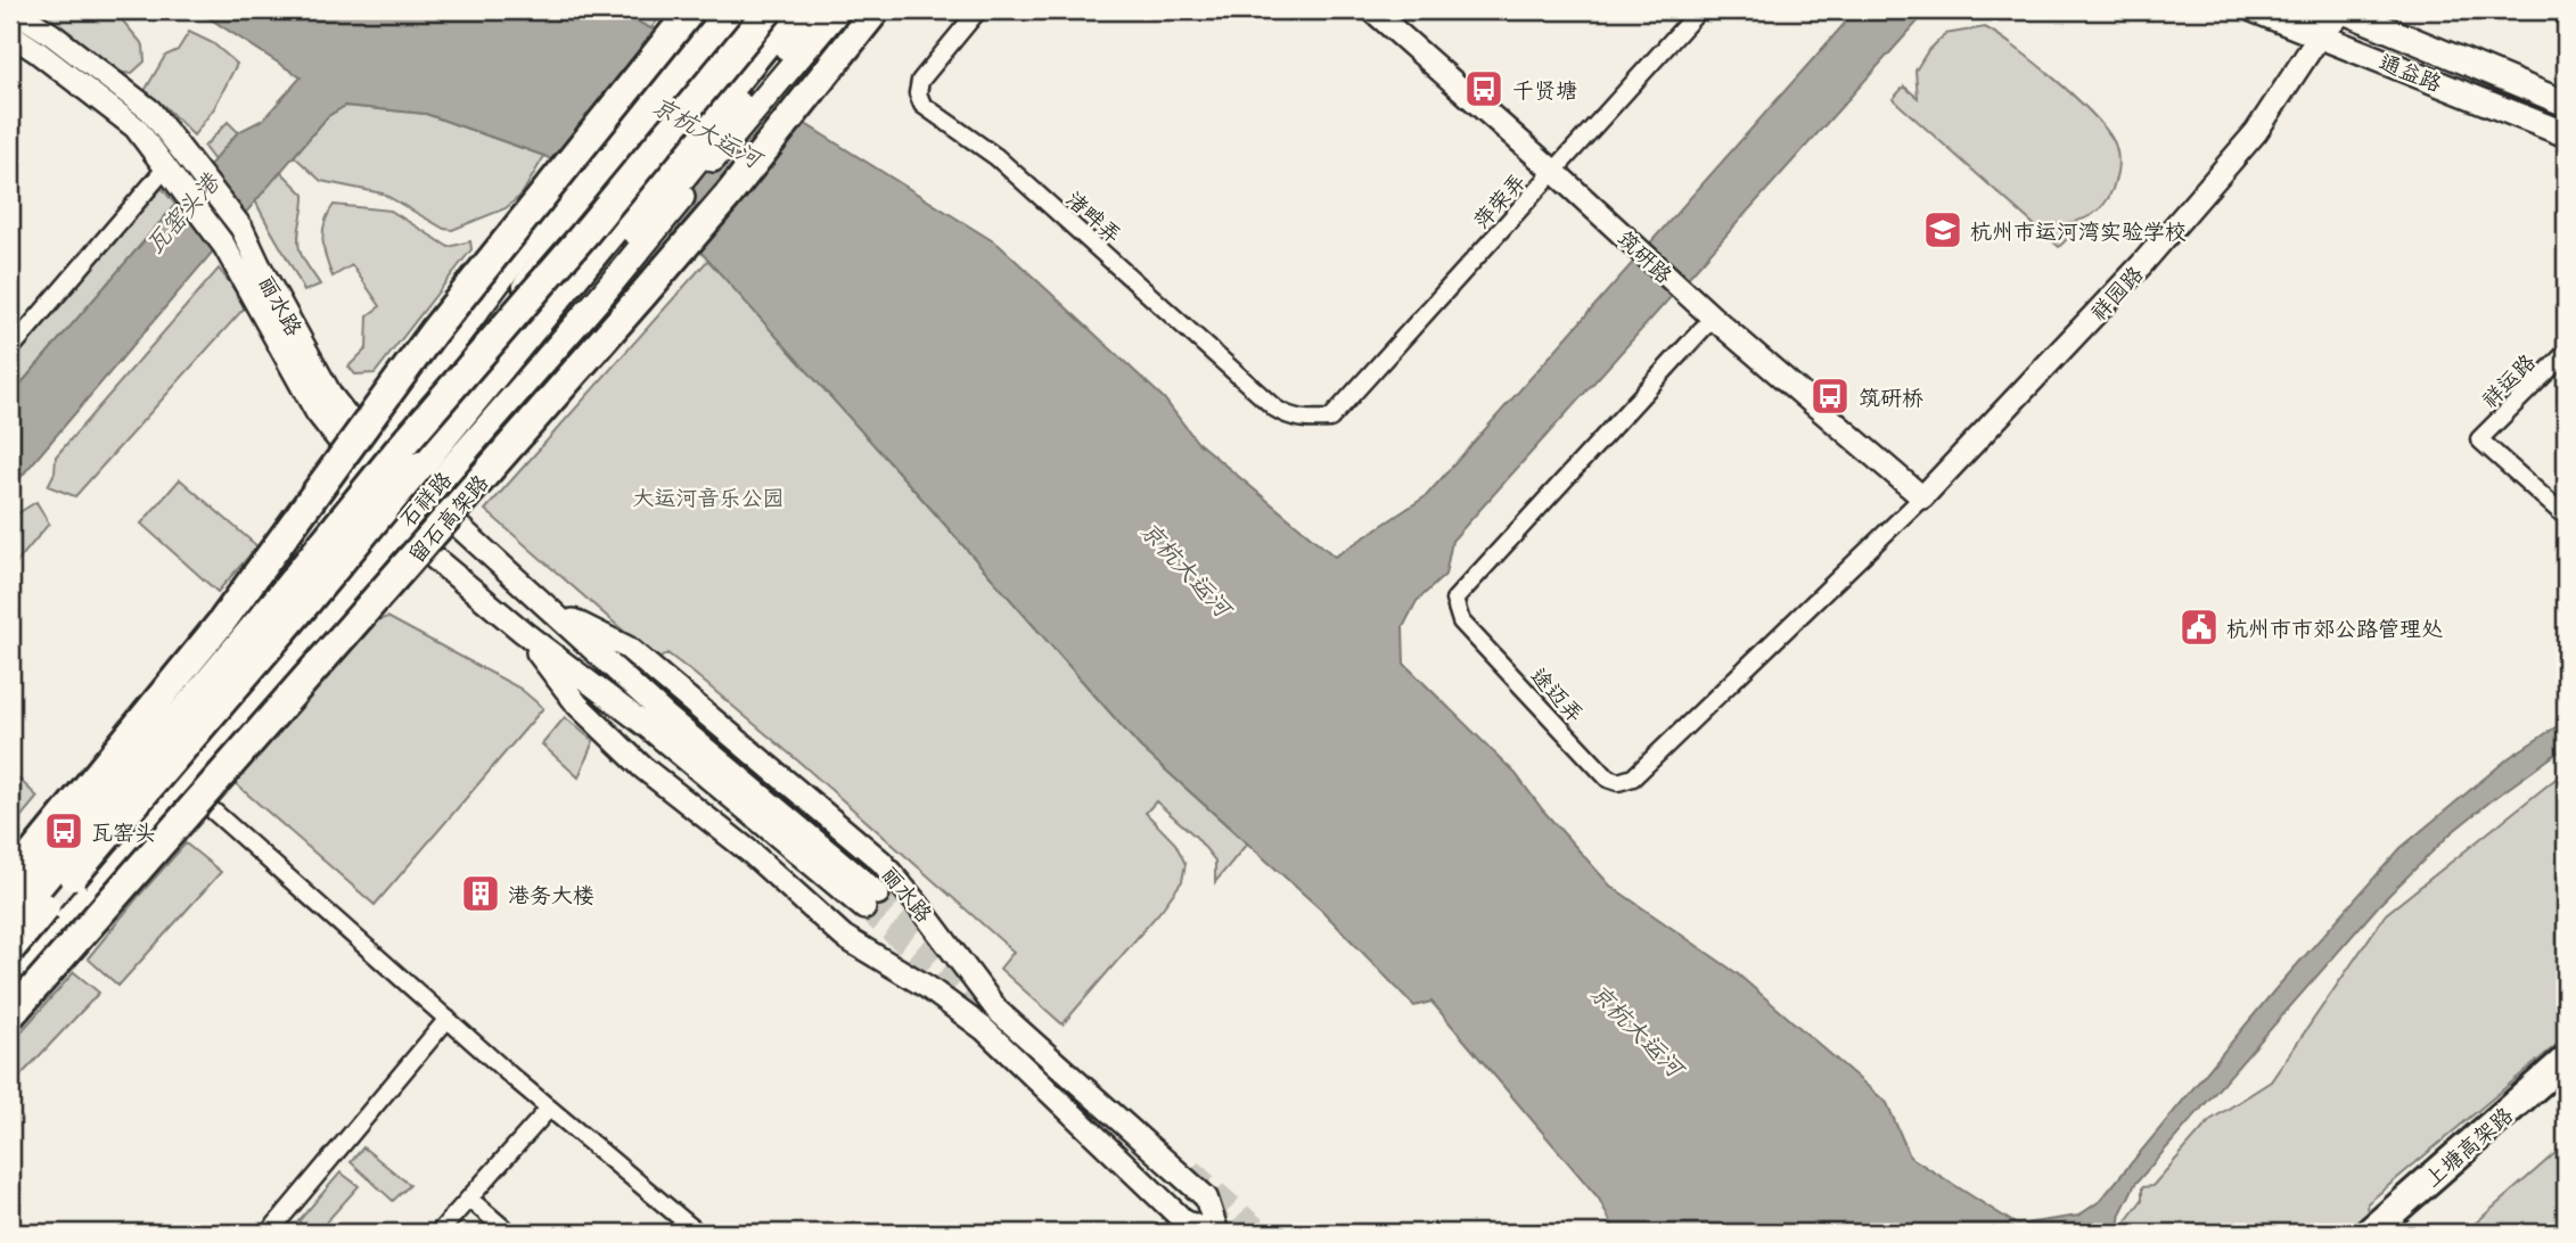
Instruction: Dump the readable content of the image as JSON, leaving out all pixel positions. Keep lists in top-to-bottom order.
{
  "streets": {
    "highway": ["留石高架路", "上塘高架路"],
    "main road": ["通益路", "石祥路"],
    "street": [
      "萍荣弄",
      "渚畔弄",
      "筑研路",
      "祥园路",
      "丽水路",
      "祥运路",
      "途迈弄"
    ]
  },
  "crossings": [
    ["通益路", "祥园路"],
    ["萍荣弄", "渚畔弄"],
    ["萍荣弄", "筑研路"],
    ["筑研路", "祥园路"],
    ["筑研路", "途迈弄"],
    ["祥园路", "途迈弄"],
    ["丽水路", "石祥路"]
  ],
  "water": ["京杭大运河", "瓦窑头港"],
  "parks": ["大运河音乐公园"],
  "places": {
    "bus stop": ["千贤塘", "筑研桥", "瓦窑头"],
    "school or university": ["杭州市运河湾实验学校"],
    "public building": ["杭州市市郊公路管理处"],
    "building": ["港务大楼"]
  }
}
